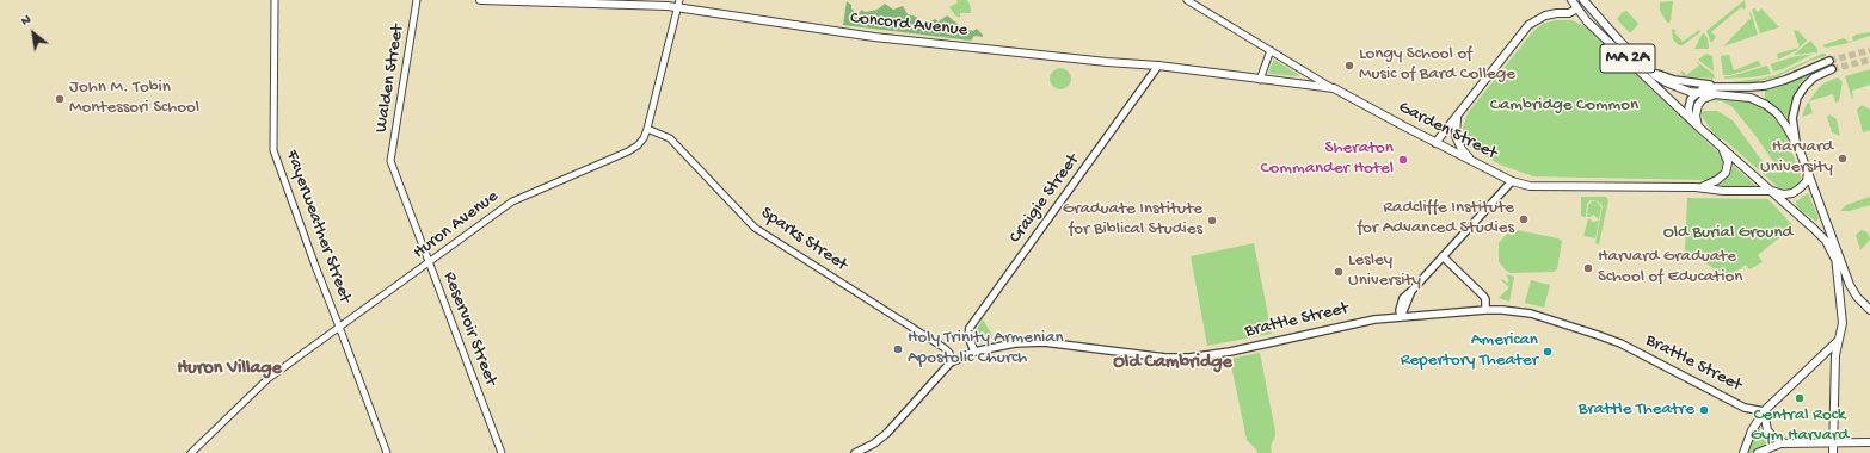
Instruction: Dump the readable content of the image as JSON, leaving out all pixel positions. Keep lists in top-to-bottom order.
{
  "streets": {
    "main road": [
      "Concord Avenue",
      "MA 2A",
      "Garden Street",
      "Craigie Street",
      "Brattle Street"
    ],
    "street": [
      "Walden Street",
      "Huron Avenue",
      "Fayerweather Street",
      "Sparks Street",
      "Reservoir Street"
    ]
  },
  "crossings": [
    ["Concord Avenue", "Garden Street"],
    ["Concord Avenue", "Craigie Street"],
    ["Concord Avenue", "Huron Avenue"],
    ["MA 2A", "Garden Street"],
    ["Walden Street", "Reservoir Street"],
    ["Craigie Street", "Brattle Street"],
    ["Huron Avenue", "Fayerweather Street"],
    ["Huron Avenue", "Sparks Street"],
    ["Huron Avenue", "Reservoir Street"],
    ["Sparks Street", "Brattle Street"]
  ],
  "districts": ["Old Cambridge", "Huron Village"],
  "parks": ["Cambridge Common", "Old Burial Ground"],
  "places": [
    "Longy School of Music of Bard College",
    "John M. Tobin Montessori School",
    "Harvard University",
    "Sheraton Commander Hotel",
    "Radcliffe Institute for Advanced Studies",
    "Graduate Institute for Biblical Studies",
    "Harvard Graduate School of Education",
    "Lesley University",
    "Holy Trinity Armenian Apostolic Church",
    "American Repertory Theater",
    "Central Rock Gym Harvard",
    "Brattle Theatre"
  ],
  "north": "top left"
}
